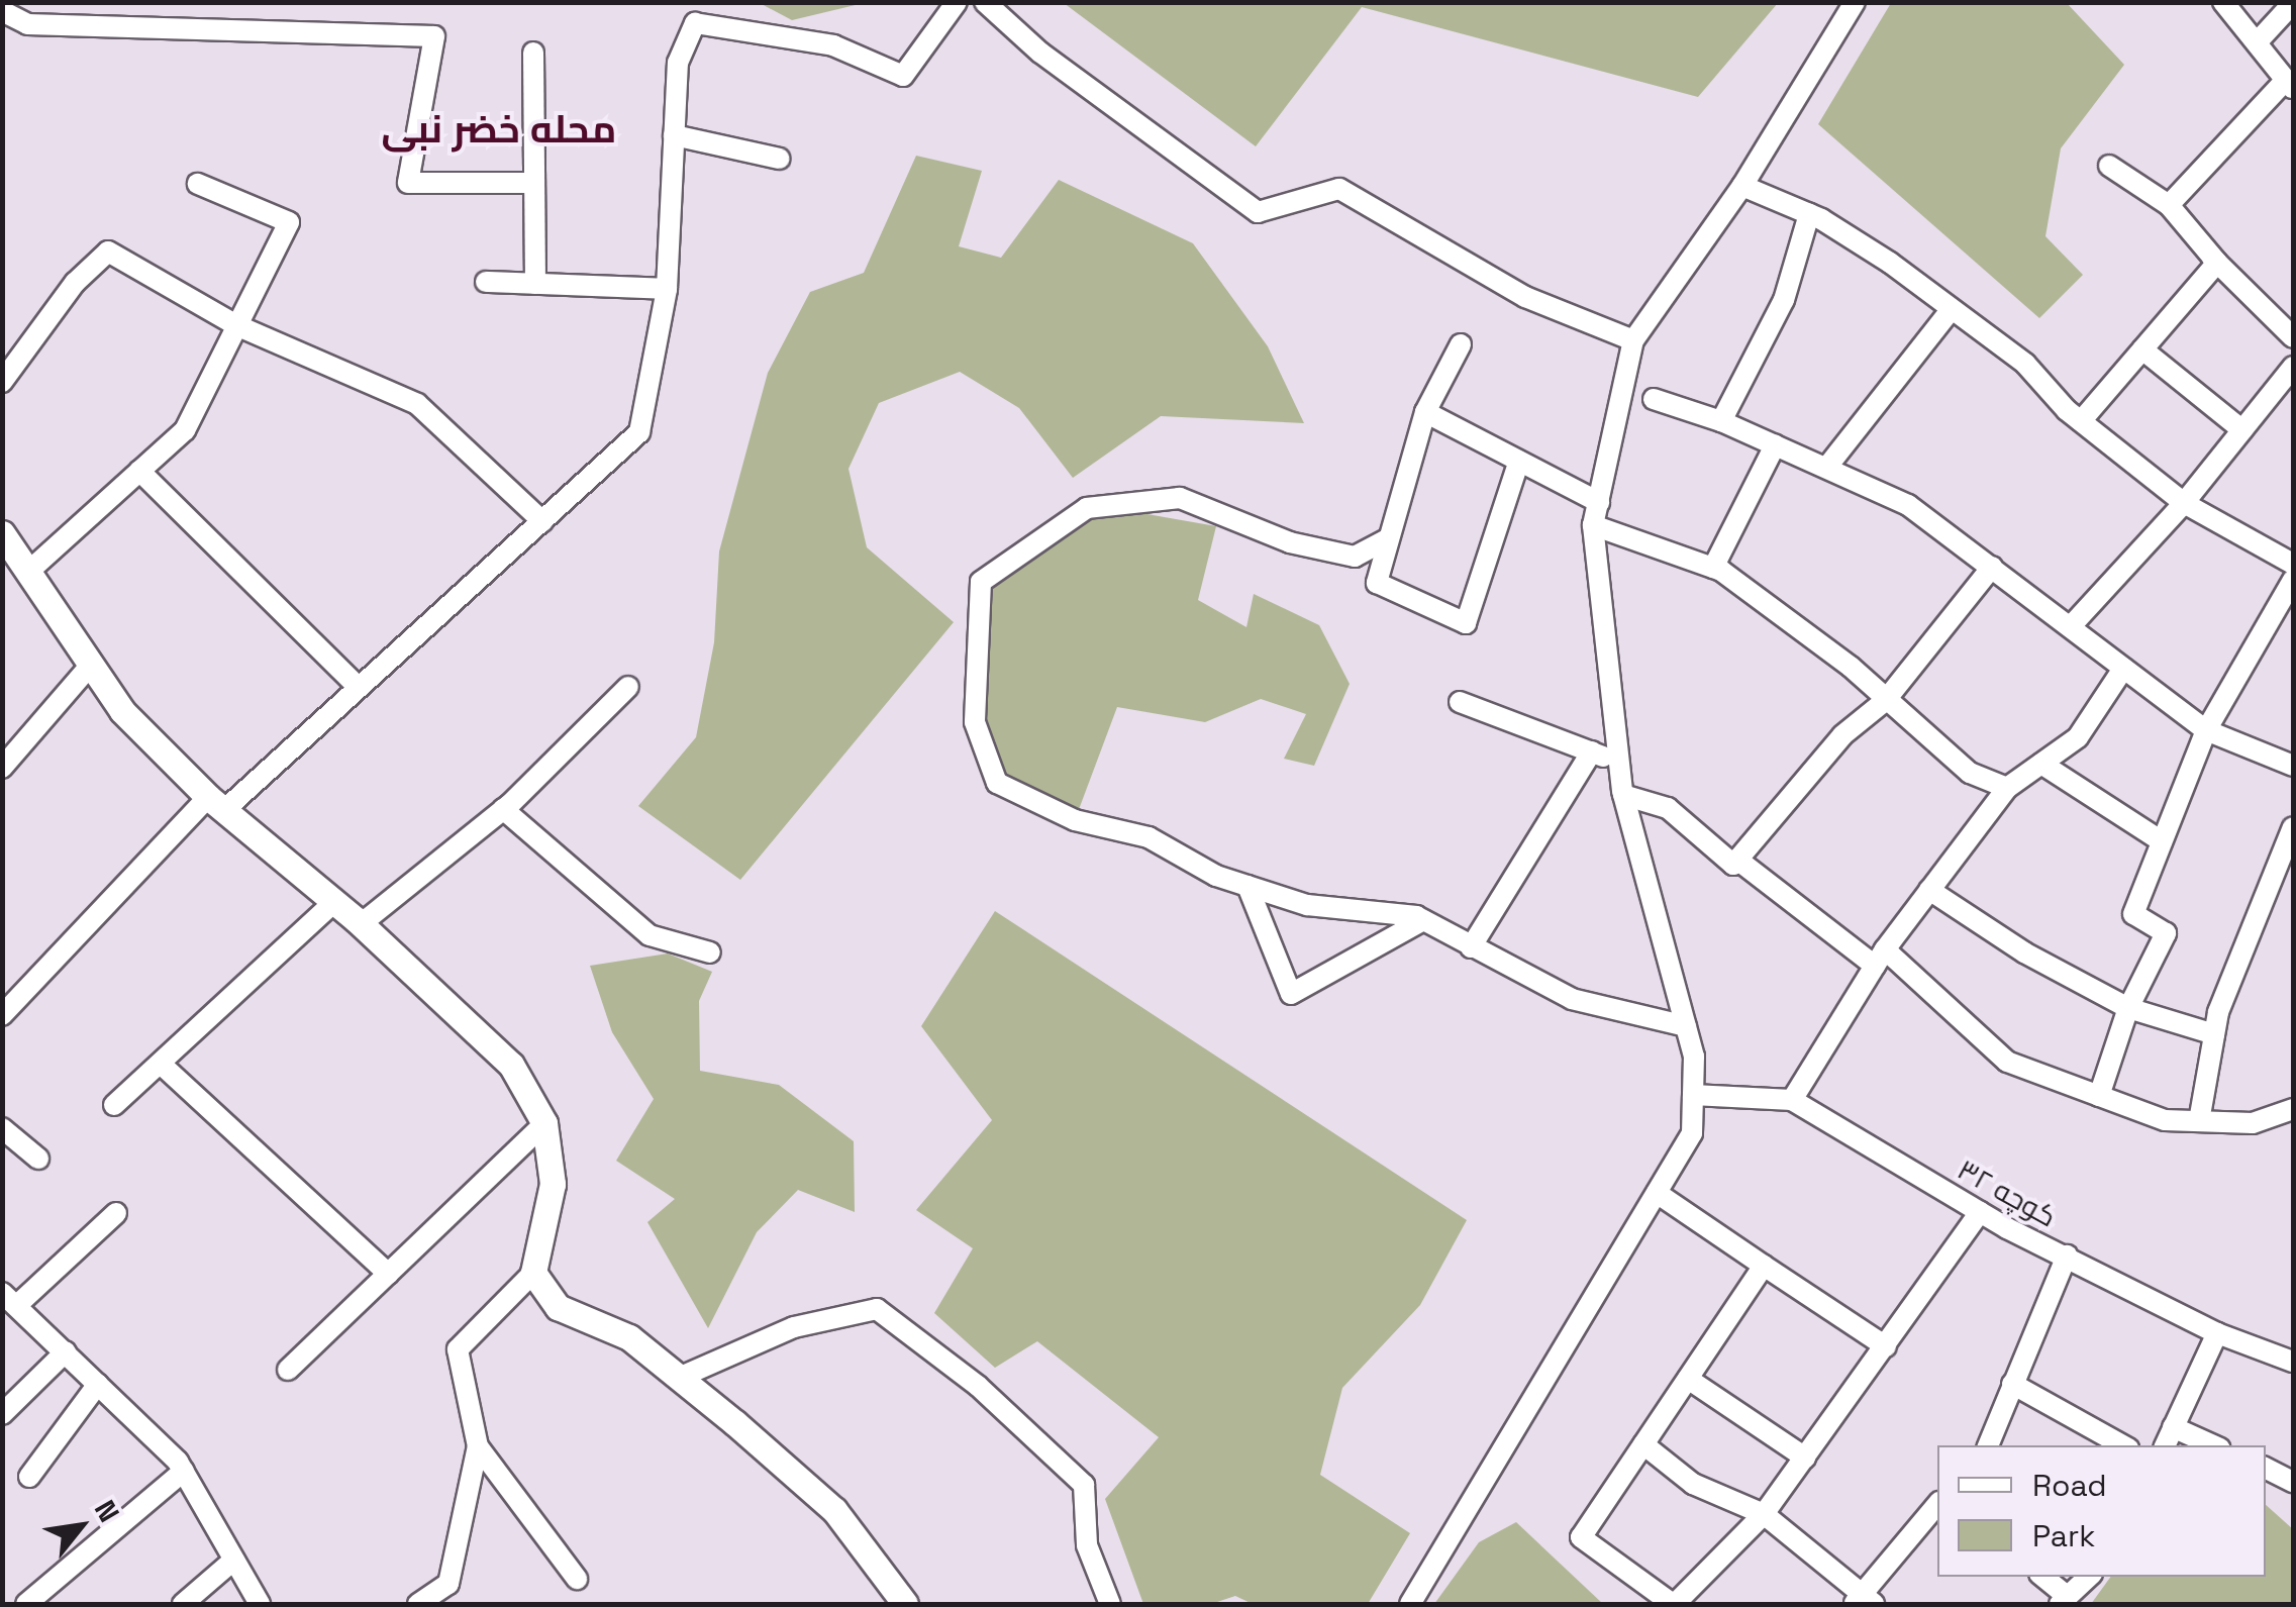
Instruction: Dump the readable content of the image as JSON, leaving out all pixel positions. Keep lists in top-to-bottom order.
{
  "streets": {
    "street": ["کوچه ۳۲"]
  },
  "districts": ["محله خضر نبی"],
  "legend": ["Road", "Park"],
  "north": "top right"
}
